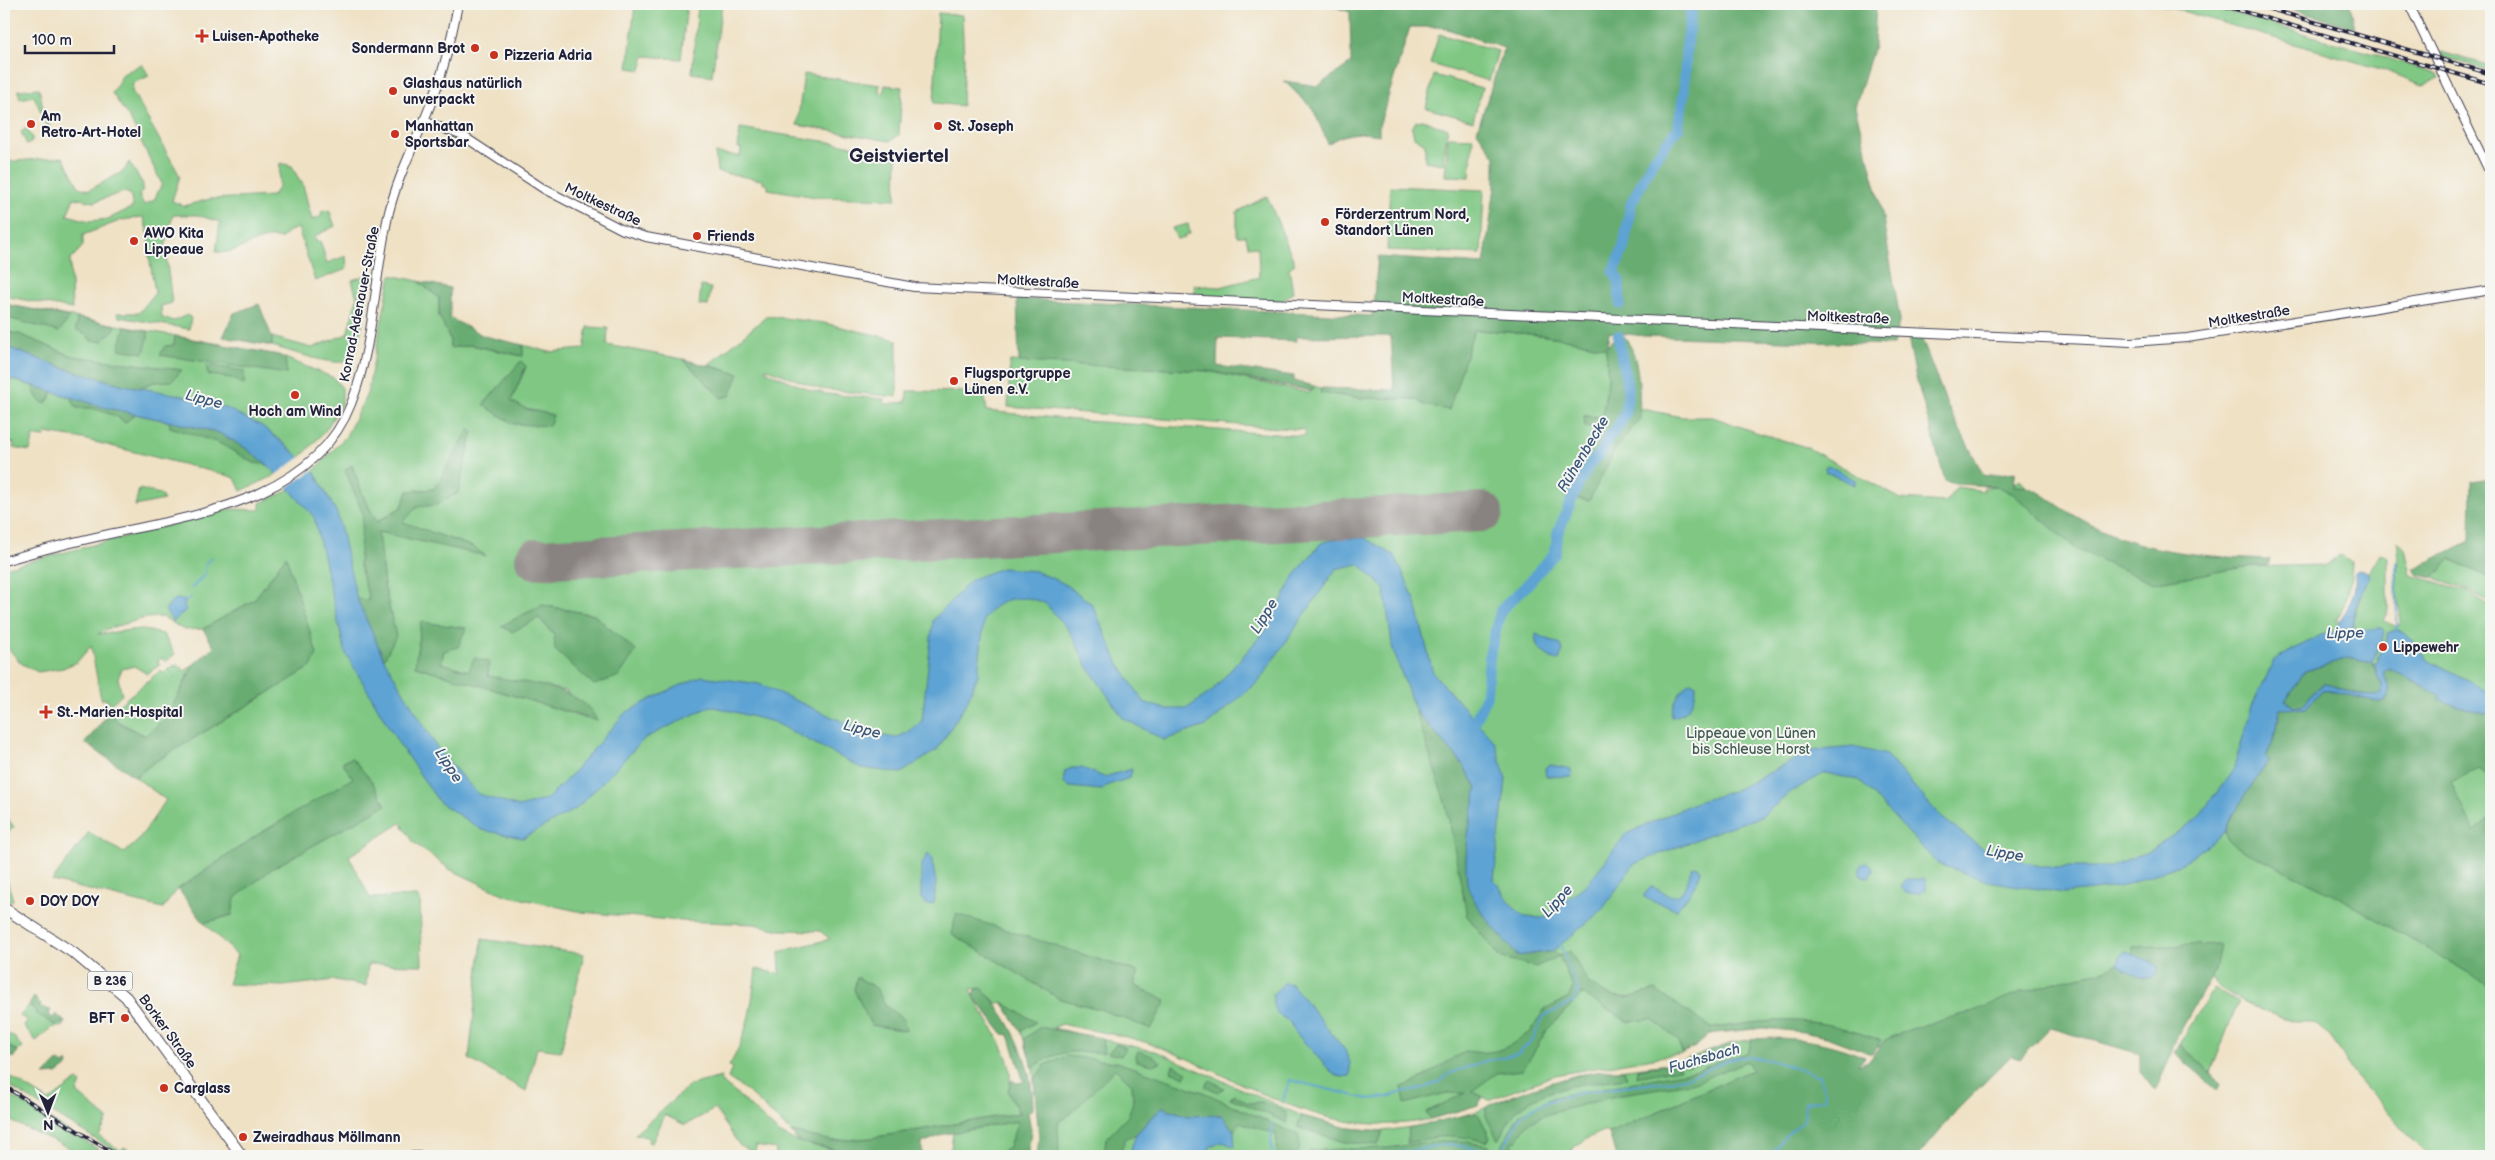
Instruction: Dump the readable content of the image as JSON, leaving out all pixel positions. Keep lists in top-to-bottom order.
{
  "streets": {
    "main road": ["B 236", "Borker Straße"],
    "street": ["Moltkestraße", "Konrad-Adenauer-Straße"]
  },
  "crossings": [
    ["Moltkestraße", "Konrad-Adenauer-Straße"]
  ],
  "districts": ["Geistviertel"],
  "water": ["Lippe", "Rühenbecke", "Fuchsbach"],
  "parks": ["Lippeaue von Lünen bis Schleuse Horst"],
  "places": {
    "health": ["Luisen-Apotheke", "St.-Marien-Hospital"],
    "other": [
      "Sondermann Brot",
      "Pizzeria Adria",
      "Glashaus natürlich unverpackt",
      "Am Retro-Art-Hotel",
      "St. Joseph",
      "Manhattan Sportsbar",
      "Förderzentrum Nord, Standort Lünen",
      "Friends",
      "AWO Kita Lippeaue",
      "Flugsportgruppe Lünen e.V.",
      "Hoch am Wind",
      "Lippewehr",
      "DOY DOY",
      "BFT",
      "Carglass",
      "Zweiradhaus Möllmann"
    ]
  },
  "scale_bar": "100 m",
  "north": "bottom"
}
